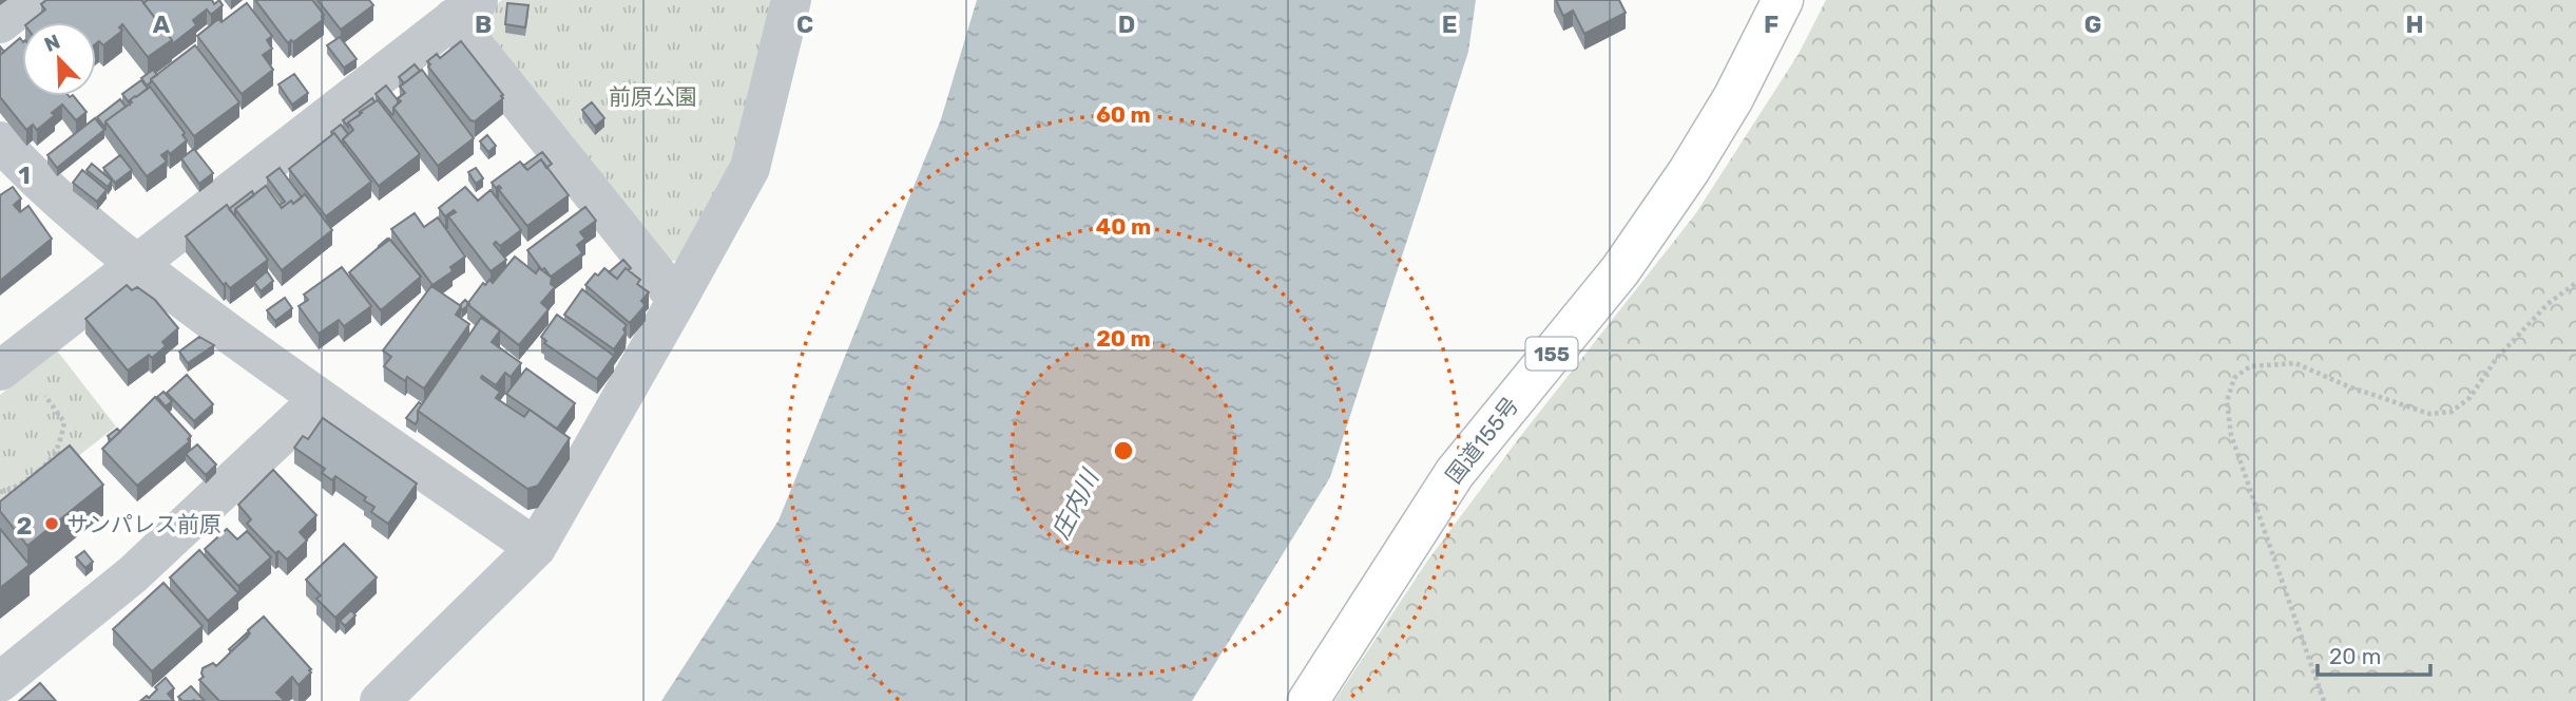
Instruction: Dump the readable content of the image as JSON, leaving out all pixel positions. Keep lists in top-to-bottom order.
{
  "streets": {
    "highway": ["155", "国道155号"]
  },
  "water": ["庄内川"],
  "parks": ["前原公園"],
  "places": ["サンパレス前原"],
  "scale_bar": "20 m",
  "north": "top left",
  "grid": {
    "columns": [
      "A",
      "B",
      "C",
      "D",
      "E",
      "F",
      "G",
      "H"
    ],
    "rows": ["1", "2"]
  },
  "rings": ["60 m", "40 m", "20 m"]
}
